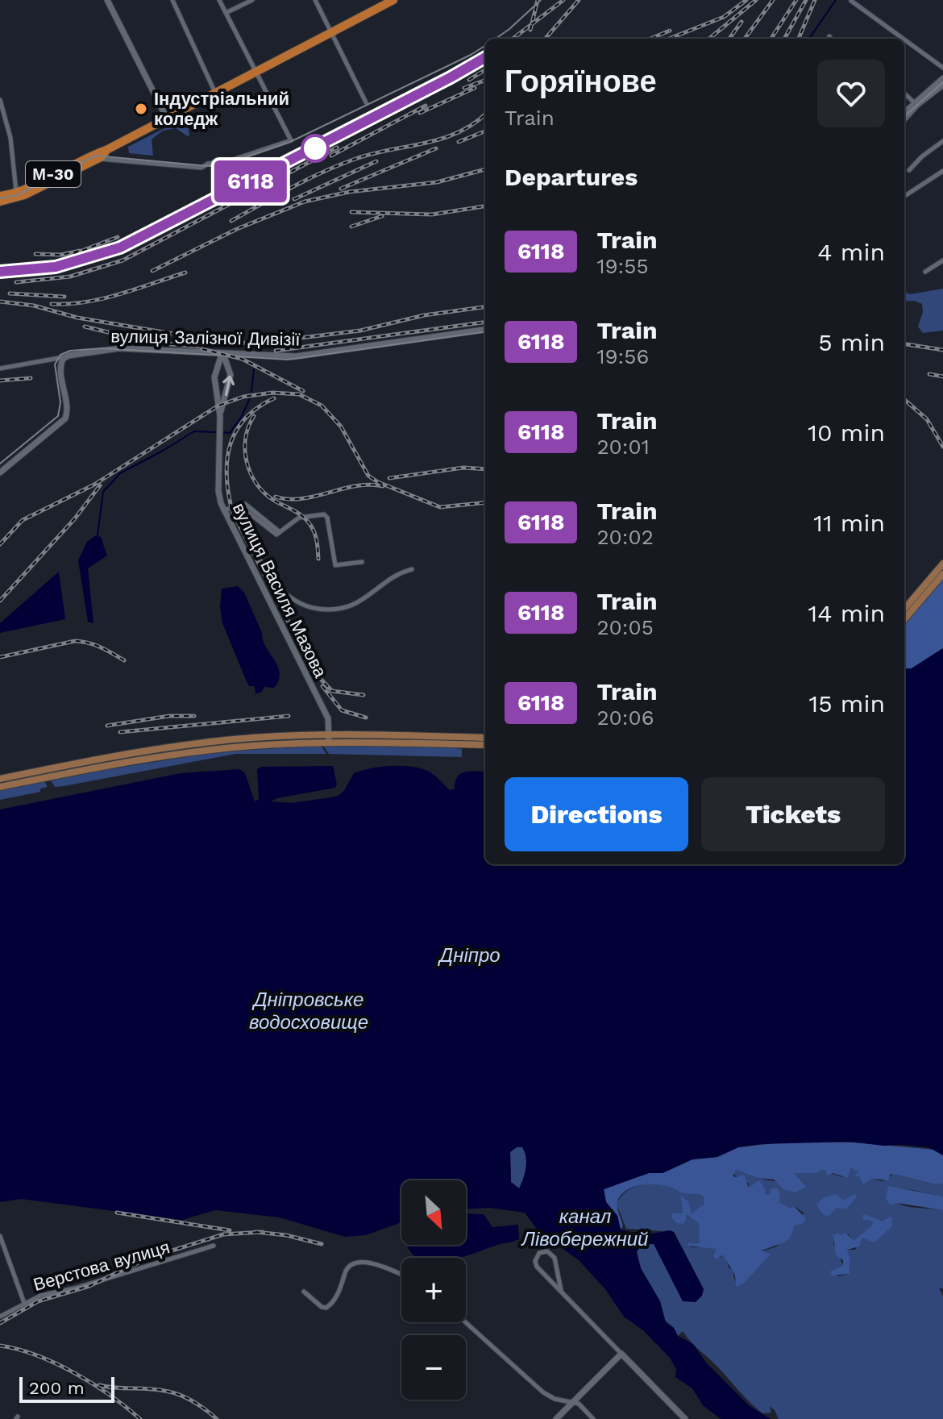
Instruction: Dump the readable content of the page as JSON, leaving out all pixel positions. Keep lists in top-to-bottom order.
{
  "streets": {
    "highway": ["М-30"],
    "street": ["вулиця Залізної Дивізії", "вулиця Василя Мазова", "Верстова вулиця"]
  },
  "crossings": [
    ["вулиця Залізної Дивізії", "вулиця Василя Мазова"]
  ],
  "water": ["Дніпро", "Дніпровське водосховище", "канал Лівобережний"],
  "places": ["Індустріальний коледж"],
  "scale_bar": "200 m",
  "north": "bottom right",
  "page": {
    "on_map": "6118",
    "heading": [
      ["Горяїнове", "Train"],
      "Departures"
    ],
    "list": [
      {
        "mark": "6118",
        "name": "Train",
        "note": "19:55",
        "value": "4 min"
      },
      {
        "mark": "6118",
        "name": "Train",
        "note": "19:56",
        "value": "5 min"
      },
      {
        "mark": "6118",
        "name": "Train",
        "note": "20:01",
        "value": "10 min"
      },
      {
        "mark": "6118",
        "name": "Train",
        "note": "20:02",
        "value": "11 min"
      },
      {
        "mark": "6118",
        "name": "Train",
        "note": "20:05",
        "value": "14 min"
      },
      {
        "mark": "6118",
        "name": "Train",
        "note": "20:06",
        "value": "15 min"
      }
    ],
    "buttons": ["Directions", "Tickets"],
    "map_buttons": ["+", "−"],
    "scale": "200 m"
  }
}
